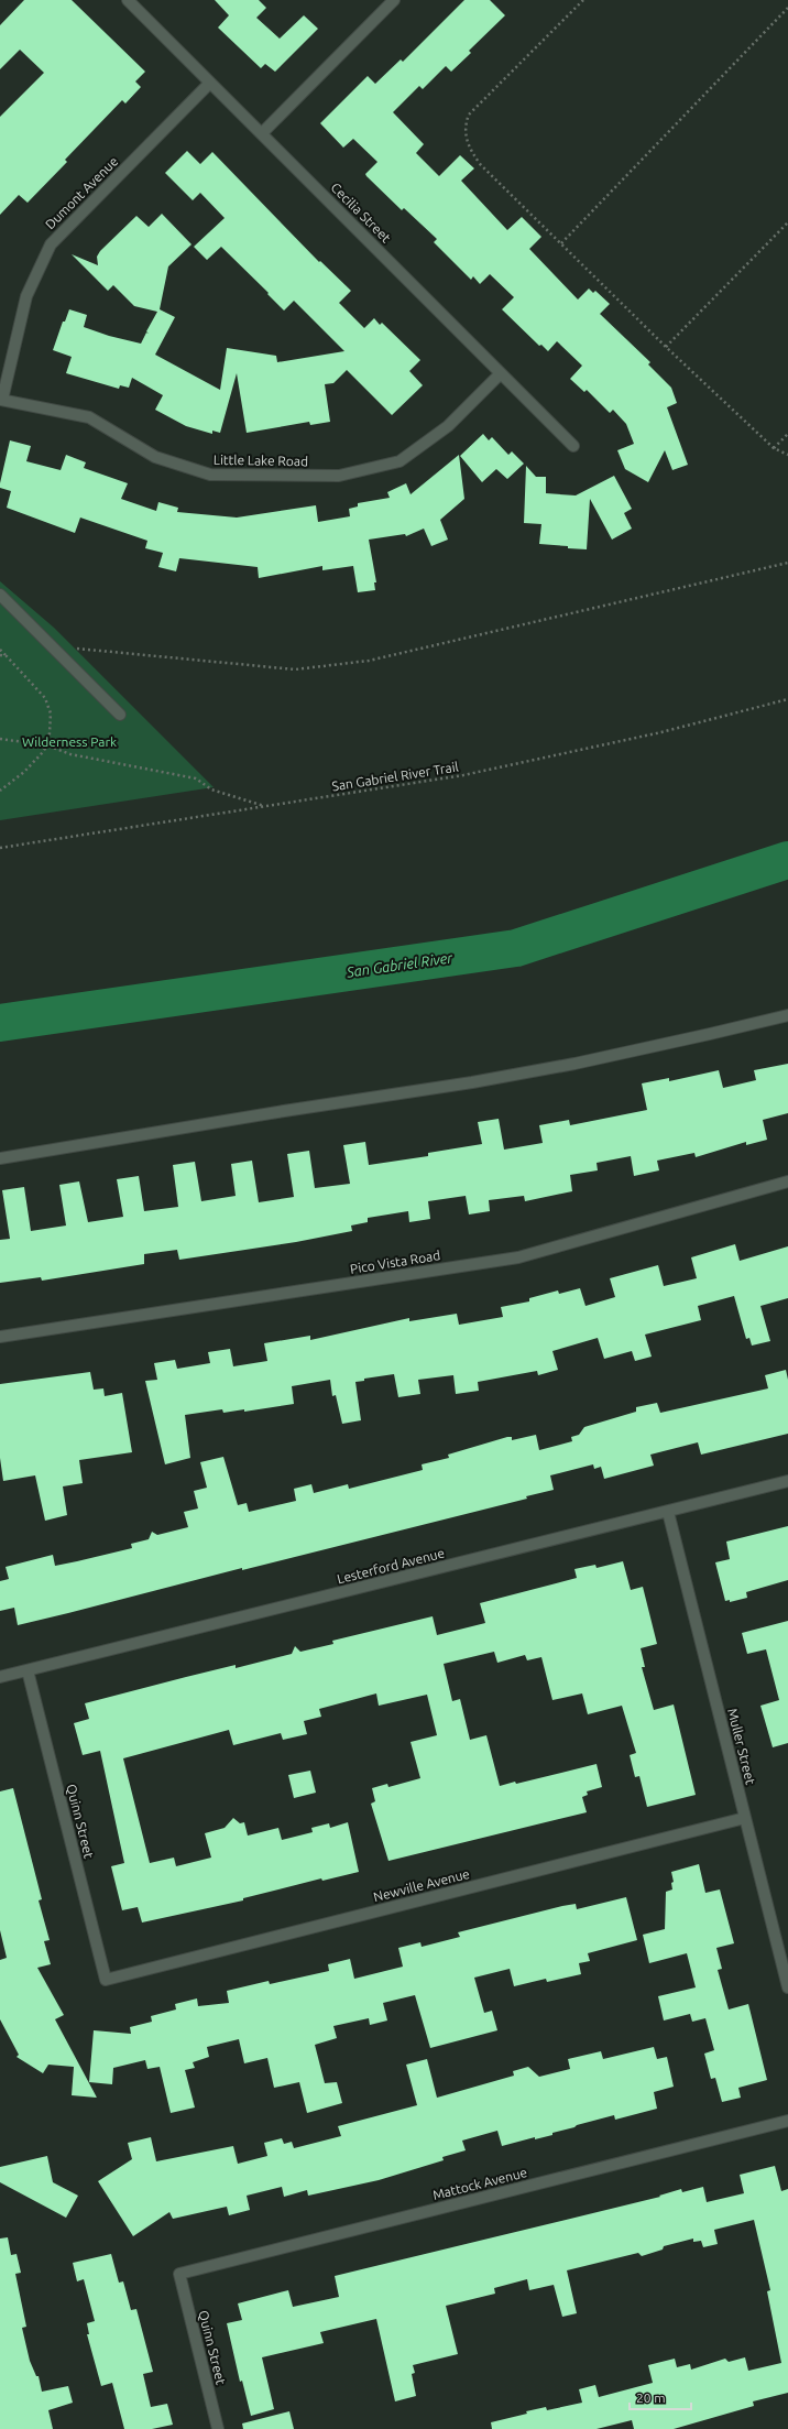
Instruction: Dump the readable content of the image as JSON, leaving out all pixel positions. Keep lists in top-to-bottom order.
{
  "streets": {
    "street": [
      "Dumont Avenue",
      "Cecilia Street",
      "Little Lake Road",
      "Pico Vista Road",
      "Lesterford Avenue",
      "Muller Street",
      "Quinn Street",
      "Newville Avenue",
      "Mattock Avenue"
    ],
    "path": ["San Gabriel River Trail"]
  },
  "crossings": [
    ["Dumont Avenue", "Cecilia Street"],
    ["Dumont Avenue", "Little Lake Road"],
    ["Cecilia Street", "Little Lake Road"],
    ["Lesterford Avenue", "Muller Street"],
    ["Lesterford Avenue", "Quinn Street"],
    ["Muller Street", "Newville Avenue"],
    ["Quinn Street", "Newville Avenue"],
    ["Quinn Street", "Mattock Avenue"]
  ],
  "water": ["San Gabriel River"],
  "parks": ["Wilderness Park"],
  "scale_bar": "20 m"
}
